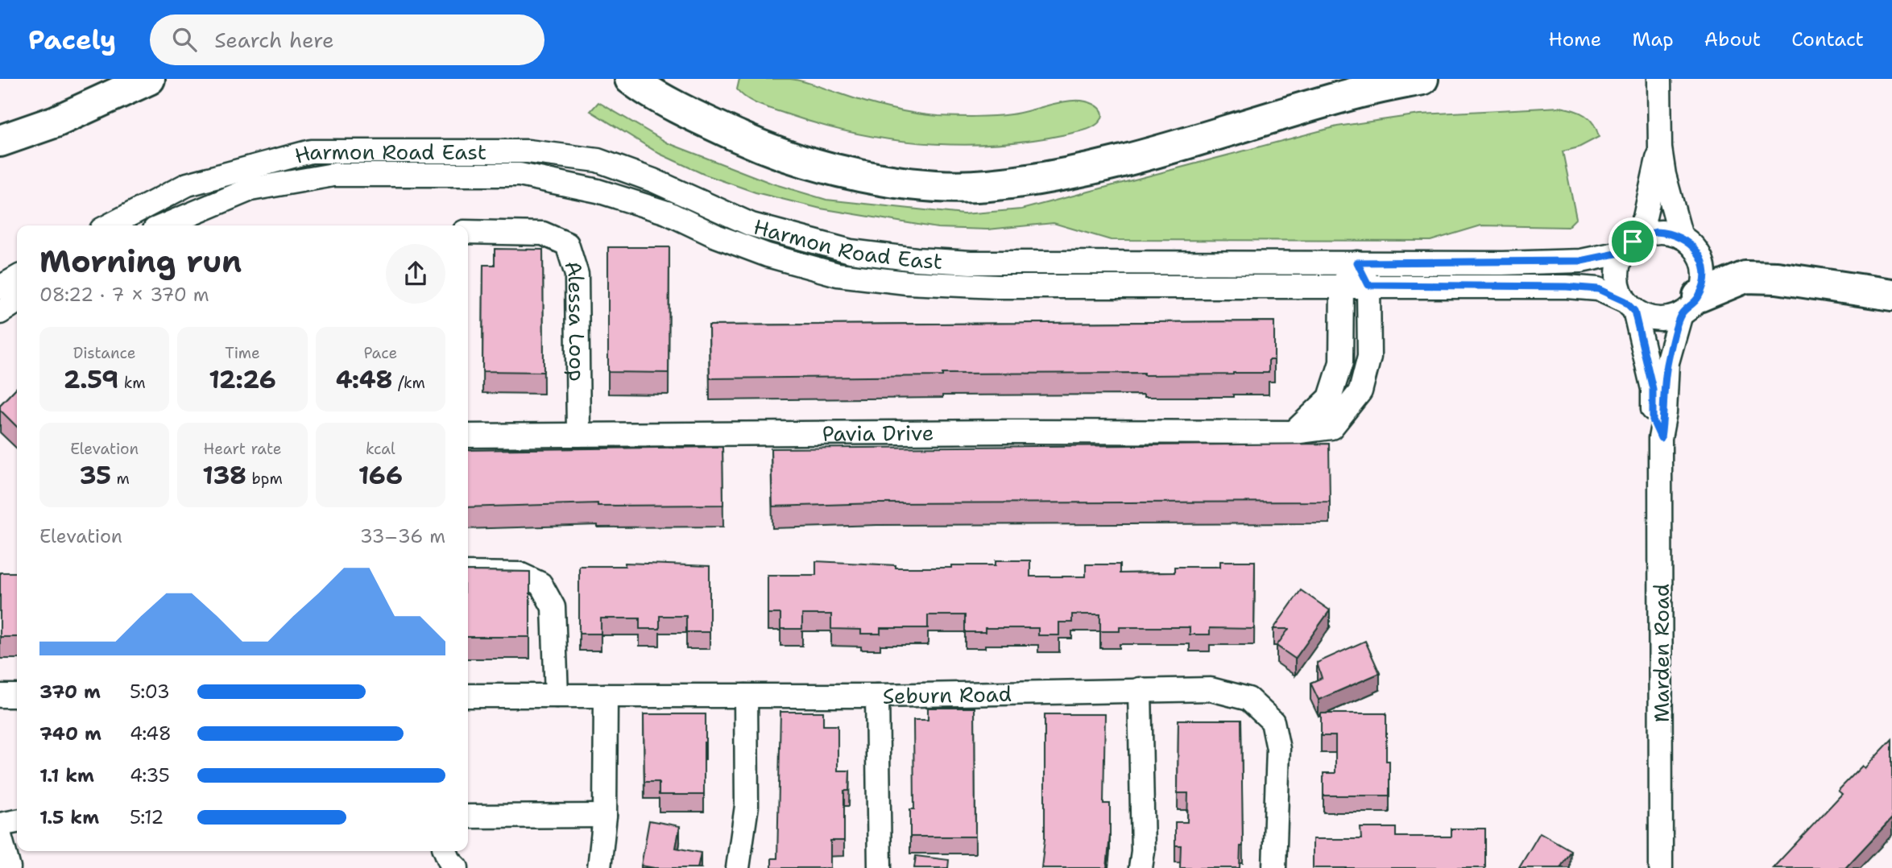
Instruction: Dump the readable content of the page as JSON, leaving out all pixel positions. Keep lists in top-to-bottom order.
{
  "streets": {
    "street": [
      "Harmon Road East",
      "Alessa Loop",
      "Pavia Drive",
      "Marden Road",
      "Seburn Road"
    ]
  },
  "crossings": [
    ["Harmon Road East", "Pavia Drive"],
    ["Harmon Road East", "Marden Road"],
    ["Alessa Loop", "Pavia Drive"]
  ],
  "page": {
    "header": "Pacely",
    "search": "Search here",
    "nav": [
      "Home",
      "Map",
      "About",
      "Contact"
    ],
    "heading": ["Morning run", "08:22 · 7 × 370 m"],
    "stats": [
      ["Distance", "2.59 km"],
      ["Time", "12:26"],
      ["Pace", "4:48 /km"],
      ["Elevation", "35 m"],
      ["Heart rate", "138 bpm"],
      ["kcal", "166"]
    ],
    "chart": ["Elevation", "33–36 m"],
    "list": [
      {
        "name": "370 m",
        "note": "5:03"
      },
      {
        "name": "740 m",
        "note": "4:48"
      },
      {
        "name": "1.1 km",
        "note": "4:35"
      },
      {
        "name": "1.5 km",
        "note": "5:12"
      }
    ]
  }
}
